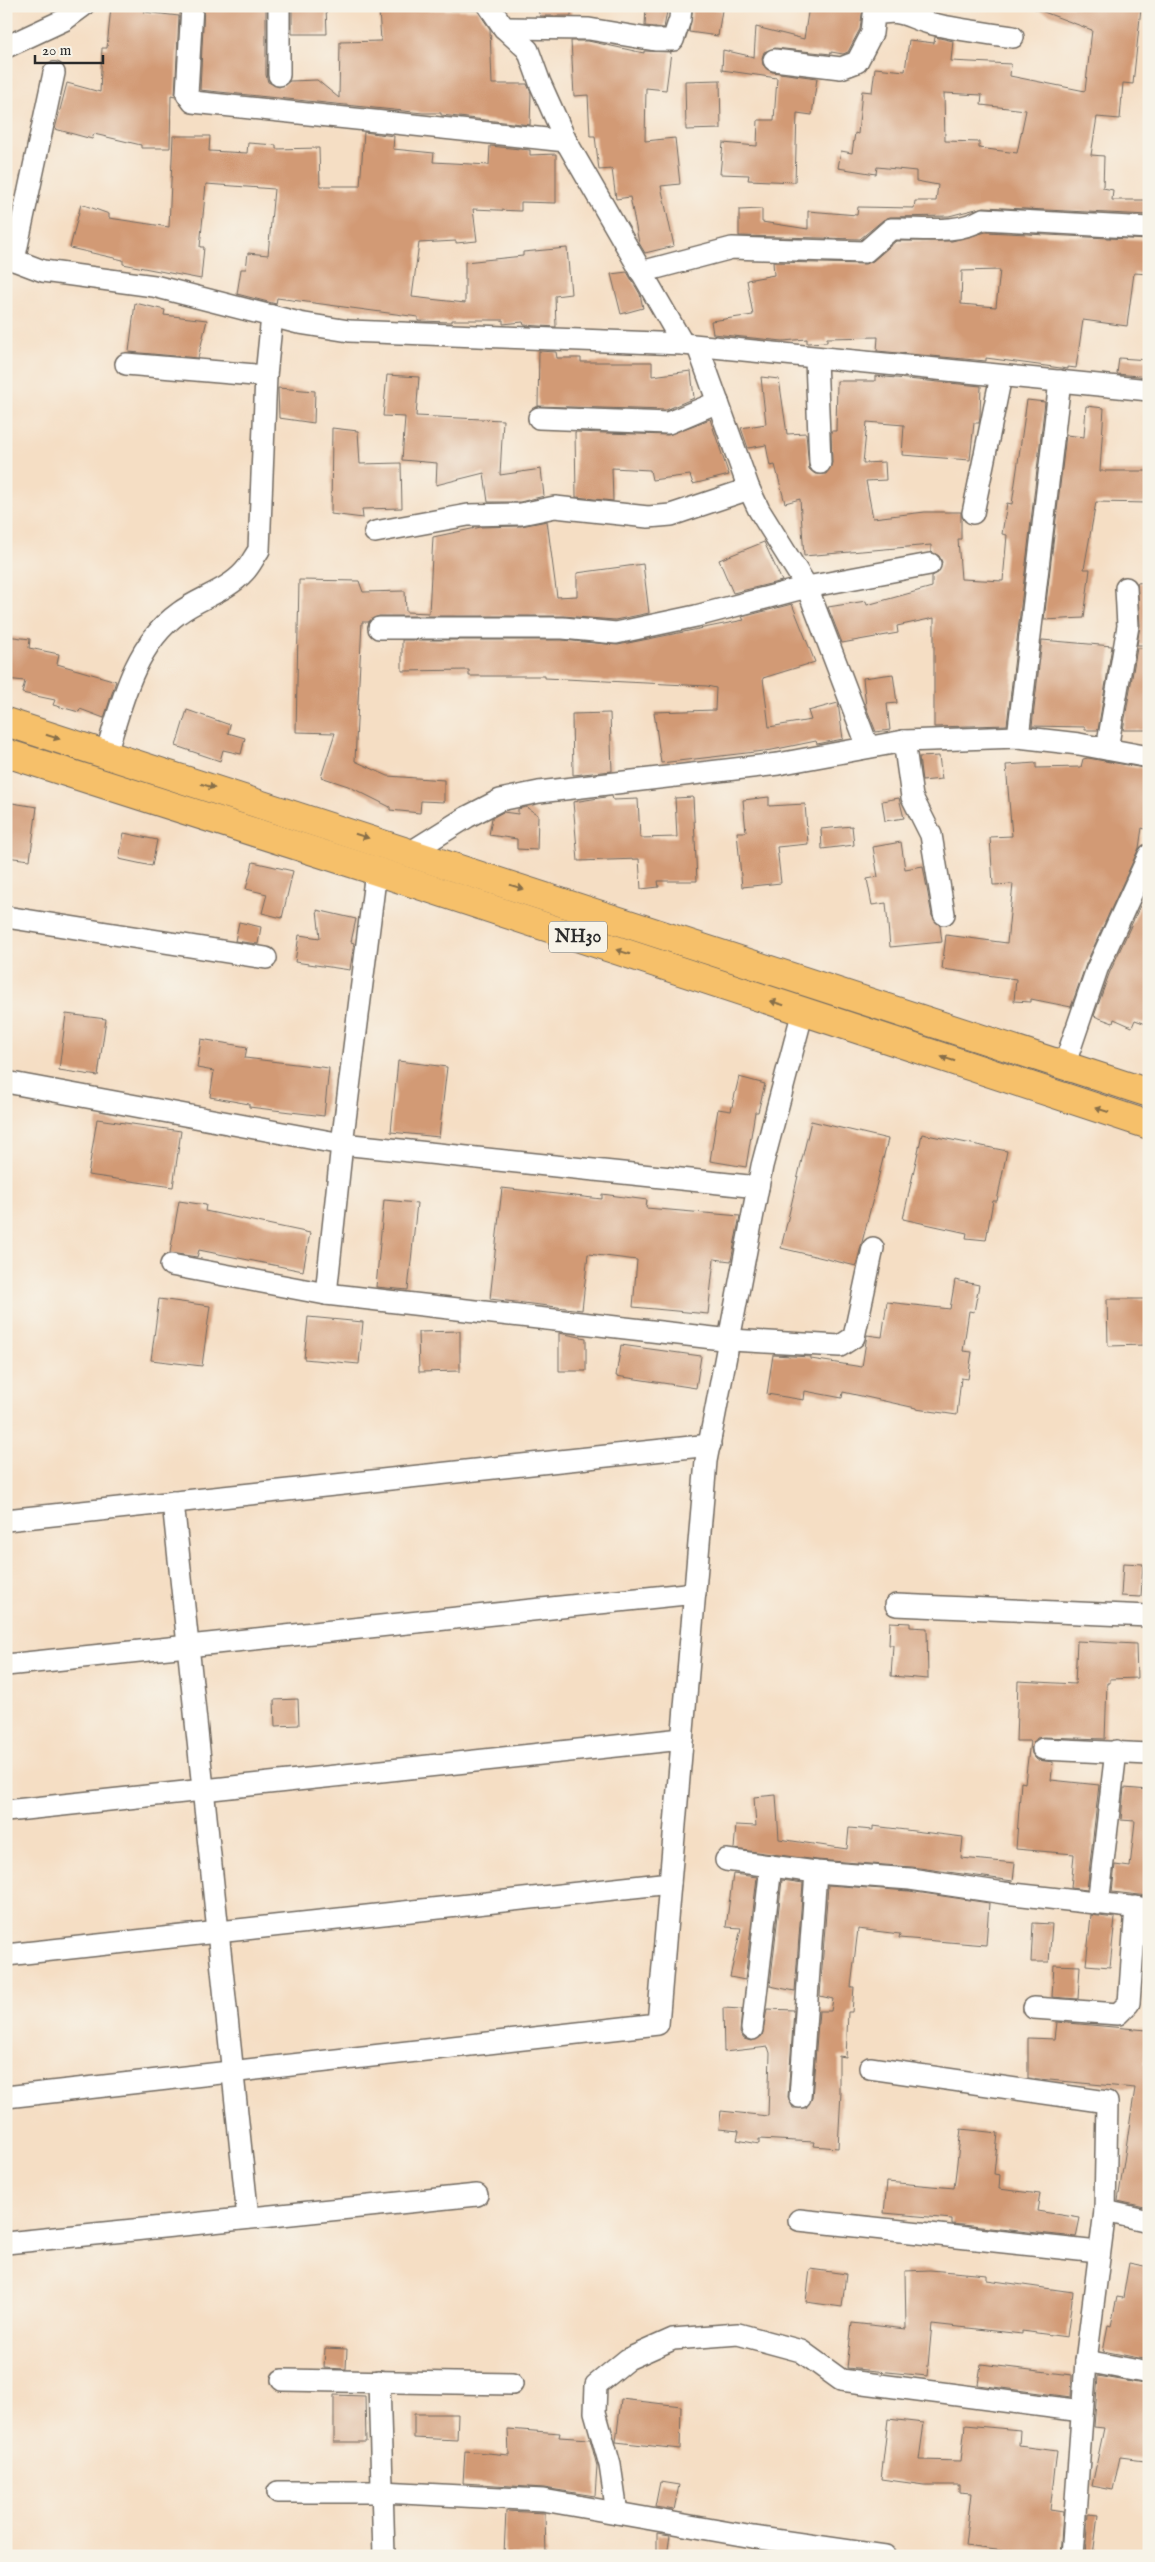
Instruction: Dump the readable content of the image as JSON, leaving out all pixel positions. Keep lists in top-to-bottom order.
{
  "streets": {
    "highway": ["NH30"]
  },
  "scale_bar": "20 m"
}
